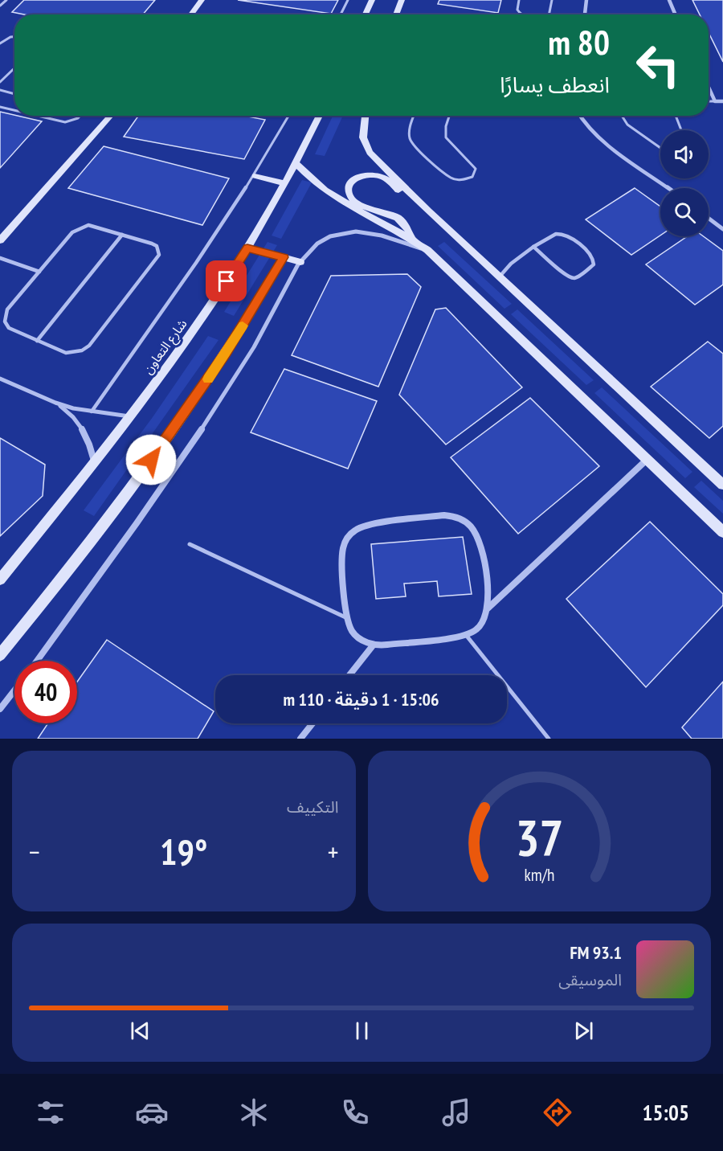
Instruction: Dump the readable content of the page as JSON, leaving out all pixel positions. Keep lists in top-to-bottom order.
{
  "streets": {
    "main road": ["شارع التعاون"]
  },
  "page": {
    "turn": ["80 m", "انعطف يسارًا"],
    "limit": "40",
    "trip": "15:06 · 1 دقيقة · 110 m",
    "tile": "التكييف",
    "heat": ["−", "19°", "+"],
    "song": ["93.1 FM", "الموسيقى"],
    "tabs": "15:05",
    "gauge": ["37", "km/h"]
  }
}
